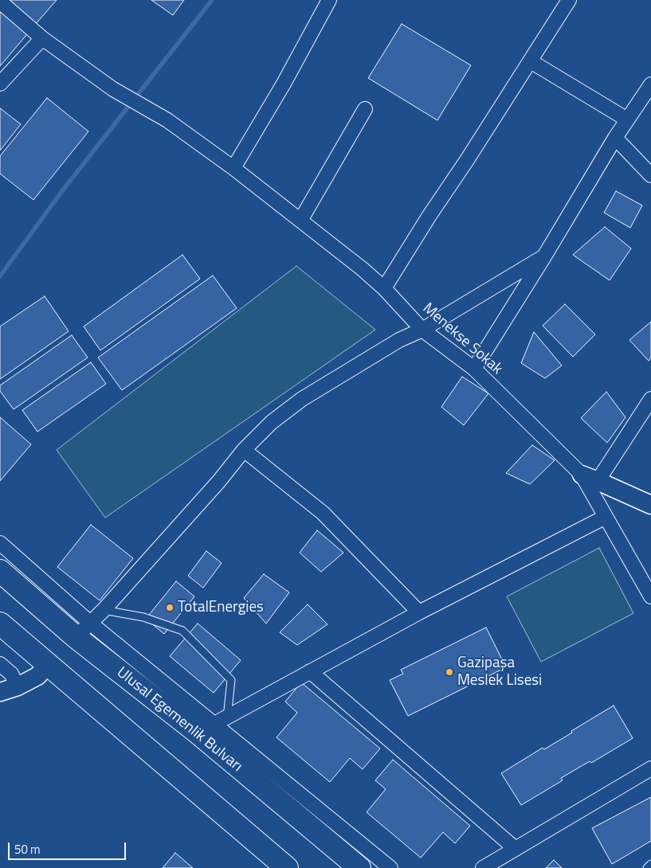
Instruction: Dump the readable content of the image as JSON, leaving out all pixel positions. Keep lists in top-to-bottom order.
{
  "streets": {
    "highway": ["Ulusal Egemenlik Bulvarı"],
    "street": ["Menekse Sokak"]
  },
  "places": ["TotalEnergies", "Gazipaşa Meslek Lisesi"],
  "scale_bar": "50 m"
}
